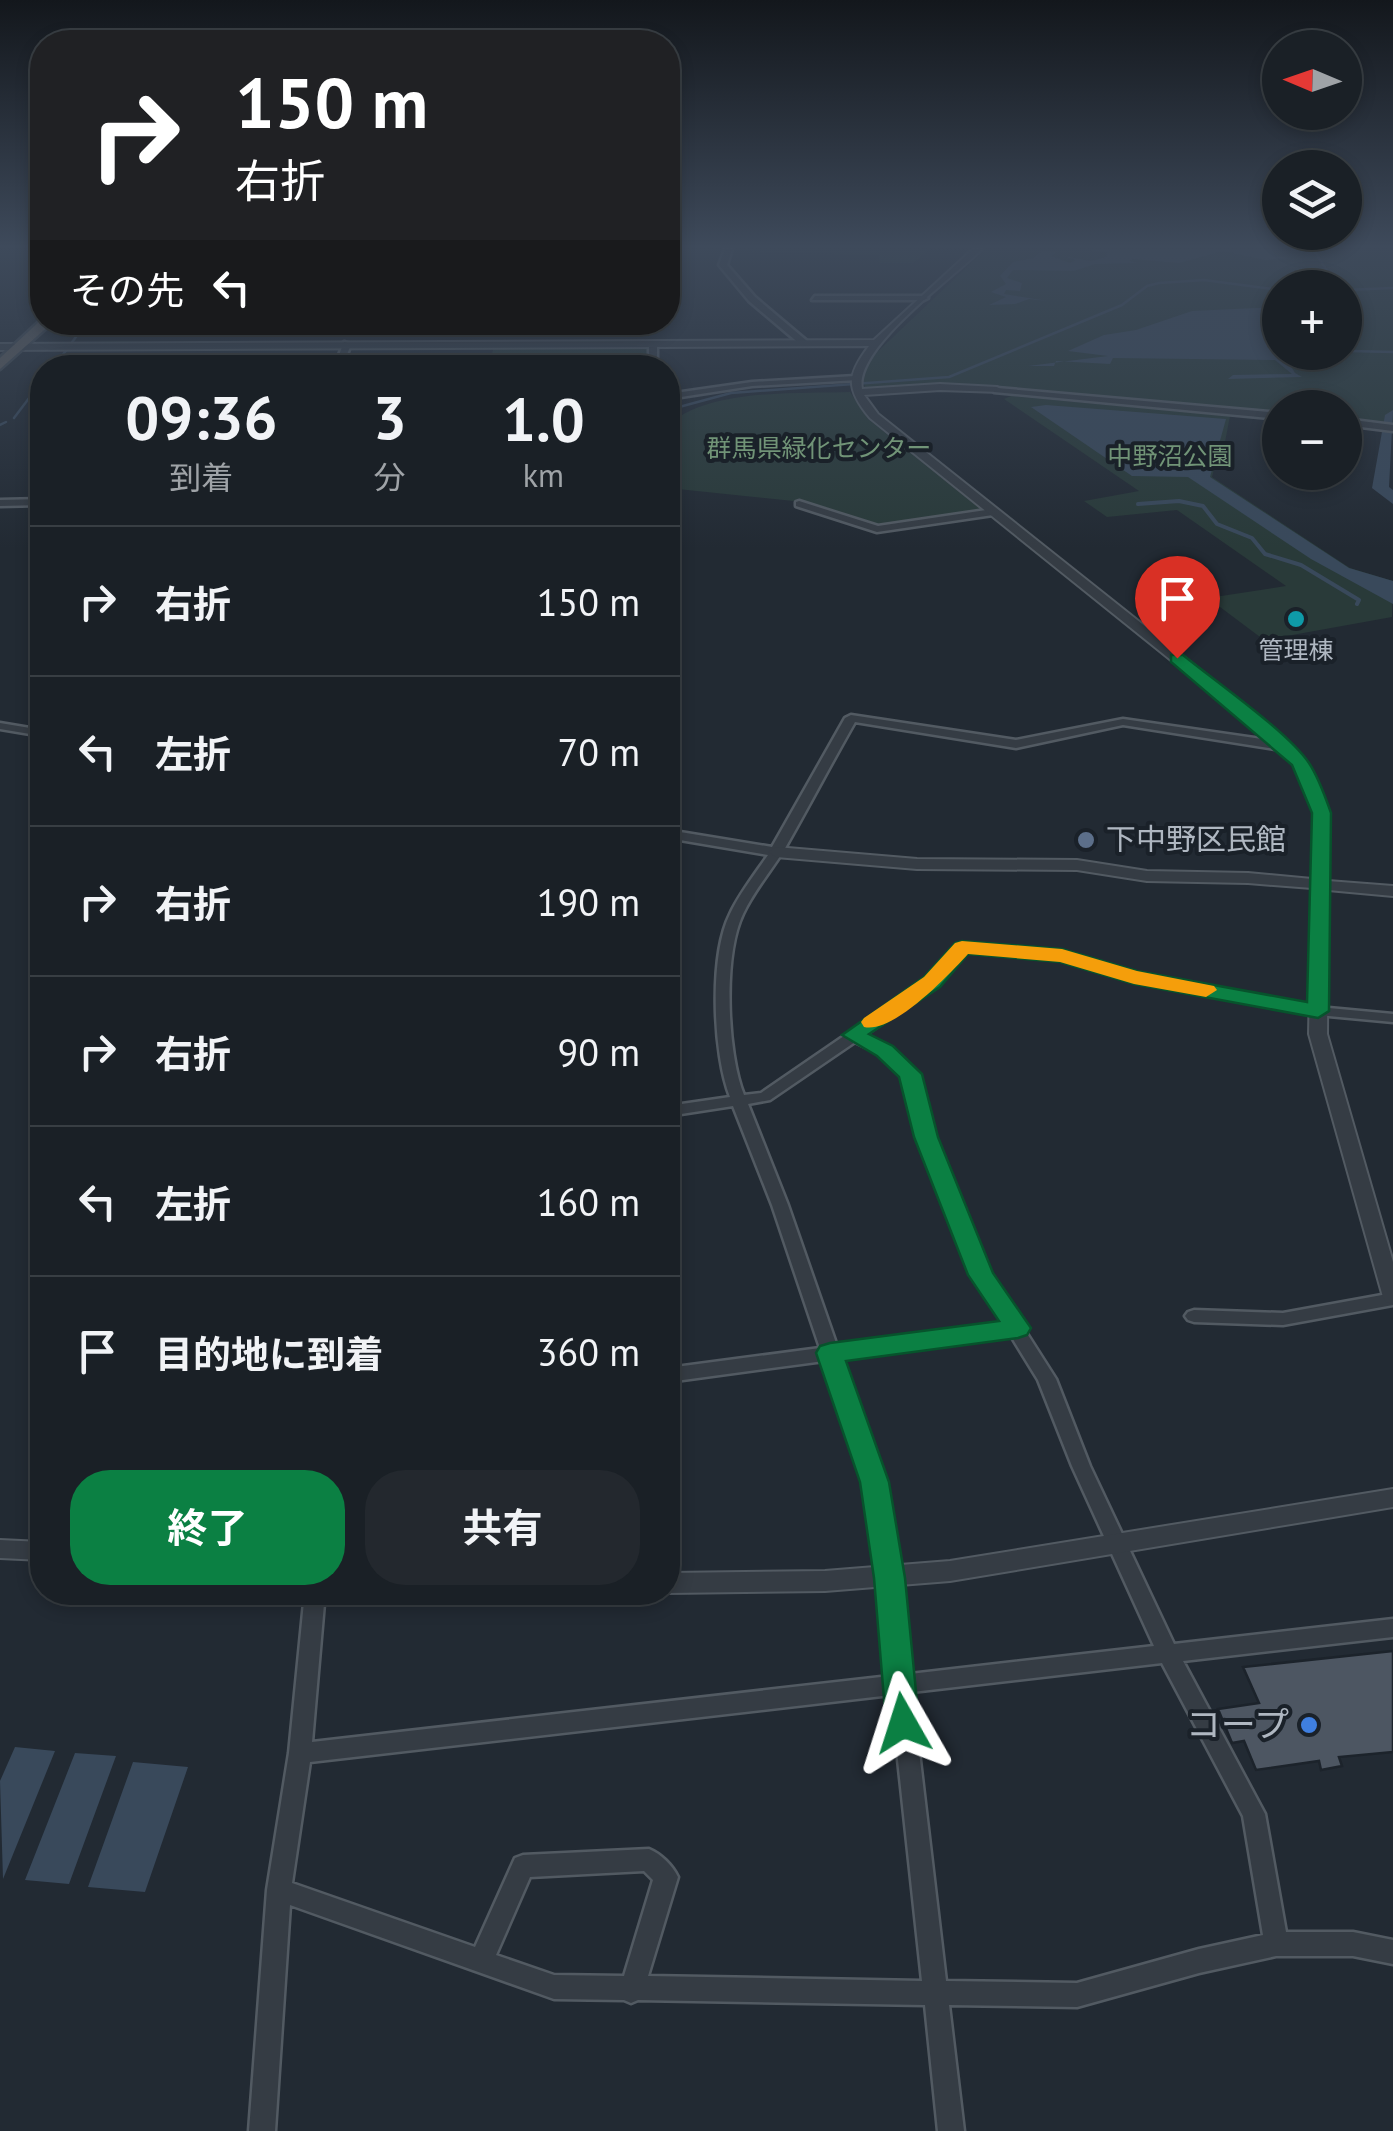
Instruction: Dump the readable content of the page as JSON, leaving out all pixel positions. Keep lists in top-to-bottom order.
{
  "parks": ["群馬県緑化センター", "中野沼公園"],
  "places": ["管理棟", "下中野区民館", "コープ"],
  "north": "left",
  "page": {
    "map_buttons": ["+", "−"],
    "turn": ["150 m", "右折"],
    "then": "その先",
    "eta": [
      "09:36",
      "到着",
      "3",
      "分",
      "1.0",
      "km"
    ],
    "list": [
      {
        "name": "右折",
        "value": "150 m"
      },
      {
        "name": "左折",
        "value": "70 m"
      },
      {
        "name": "右折",
        "value": "190 m"
      },
      {
        "name": "右折",
        "value": "90 m"
      },
      {
        "name": "左折",
        "value": "160 m"
      },
      {
        "name": "目的地に到着",
        "value": "360 m"
      }
    ],
    "buttons": ["終了", "共有"]
  }
}
